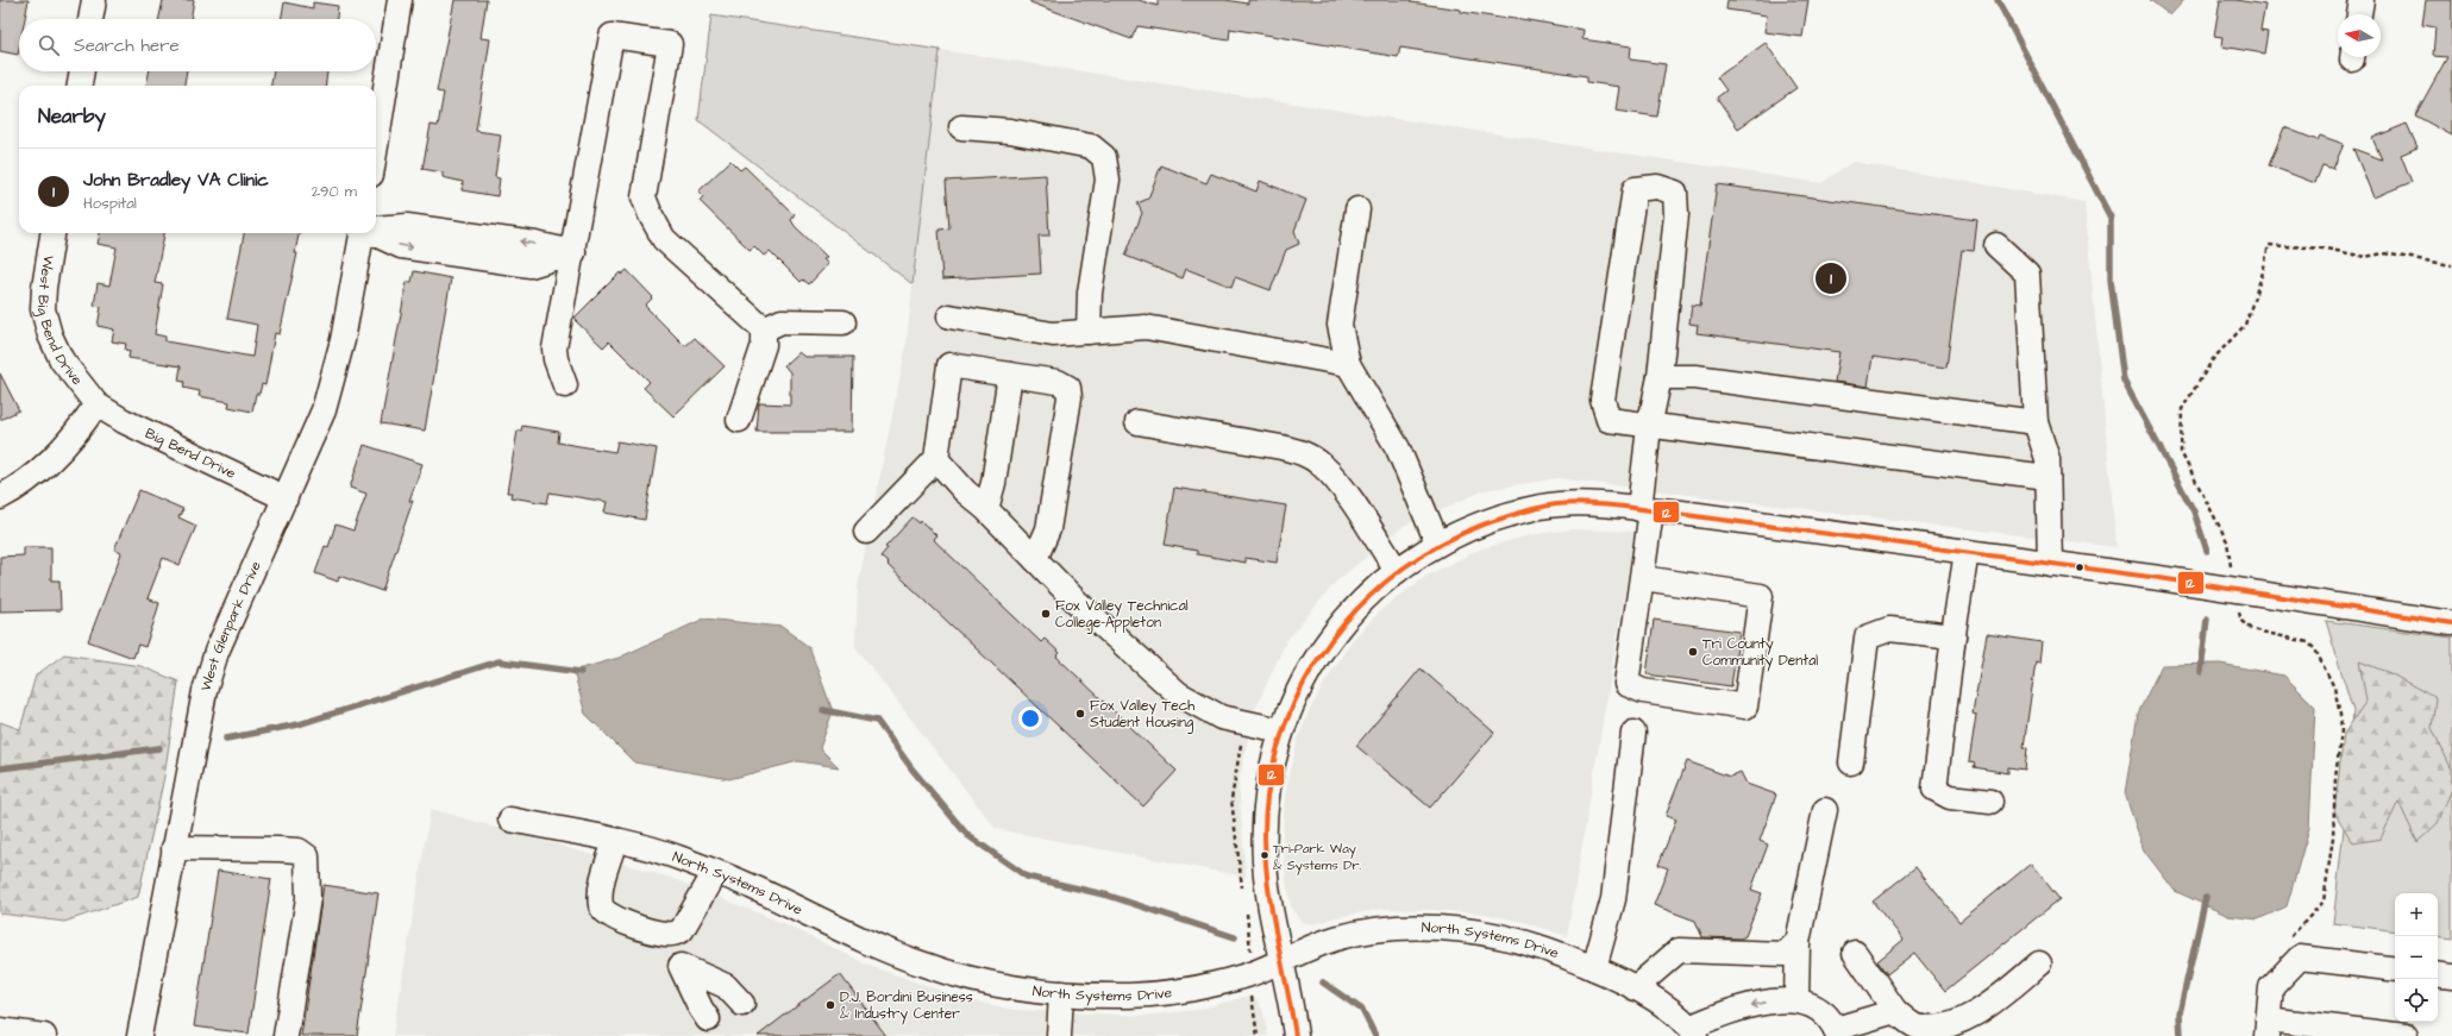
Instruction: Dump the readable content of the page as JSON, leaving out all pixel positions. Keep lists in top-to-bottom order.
{
  "streets": {
    "street": [
      "West Big Bend Drive",
      "Big Bend Drive",
      "West Glenpark Drive",
      "North Systems Drive"
    ]
  },
  "crossings": [
    ["West Big Bend Drive", "Big Bend Drive"],
    ["Big Bend Drive", "West Glenpark Drive"]
  ],
  "places": [
    "Fox Valley Technical College-Appleton",
    "Tri County Community Dental",
    "Fox Valley Tech Student Housing",
    "Tri-Park Way & Systems Dr.",
    "D.J. Bordini Business & Industry Center"
  ],
  "lines": ["transit line 12"],
  "north": "left",
  "page": {
    "search": "Search here",
    "heading": "Nearby",
    "list": [
      {
        "mark": "1",
        "name": "John Bradley VA Clinic",
        "note": "Hospital",
        "value": "290 m"
      }
    ],
    "pins": "1",
    "map_buttons": ["+", "−"]
  }
}
